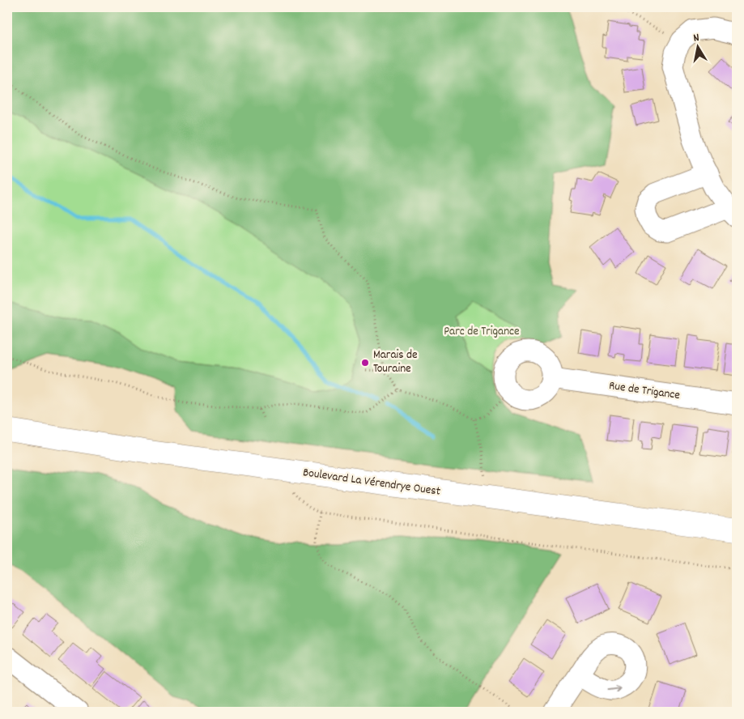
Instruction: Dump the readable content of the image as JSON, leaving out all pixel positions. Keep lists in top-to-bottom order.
{
  "streets": {
    "main road": ["Boulevard La Vérendrye Ouest"],
    "street": ["Rue de Trigance"]
  },
  "parks": ["Parc de Trigance"],
  "places": ["Marais de Touraine"],
  "north": "top"
}
